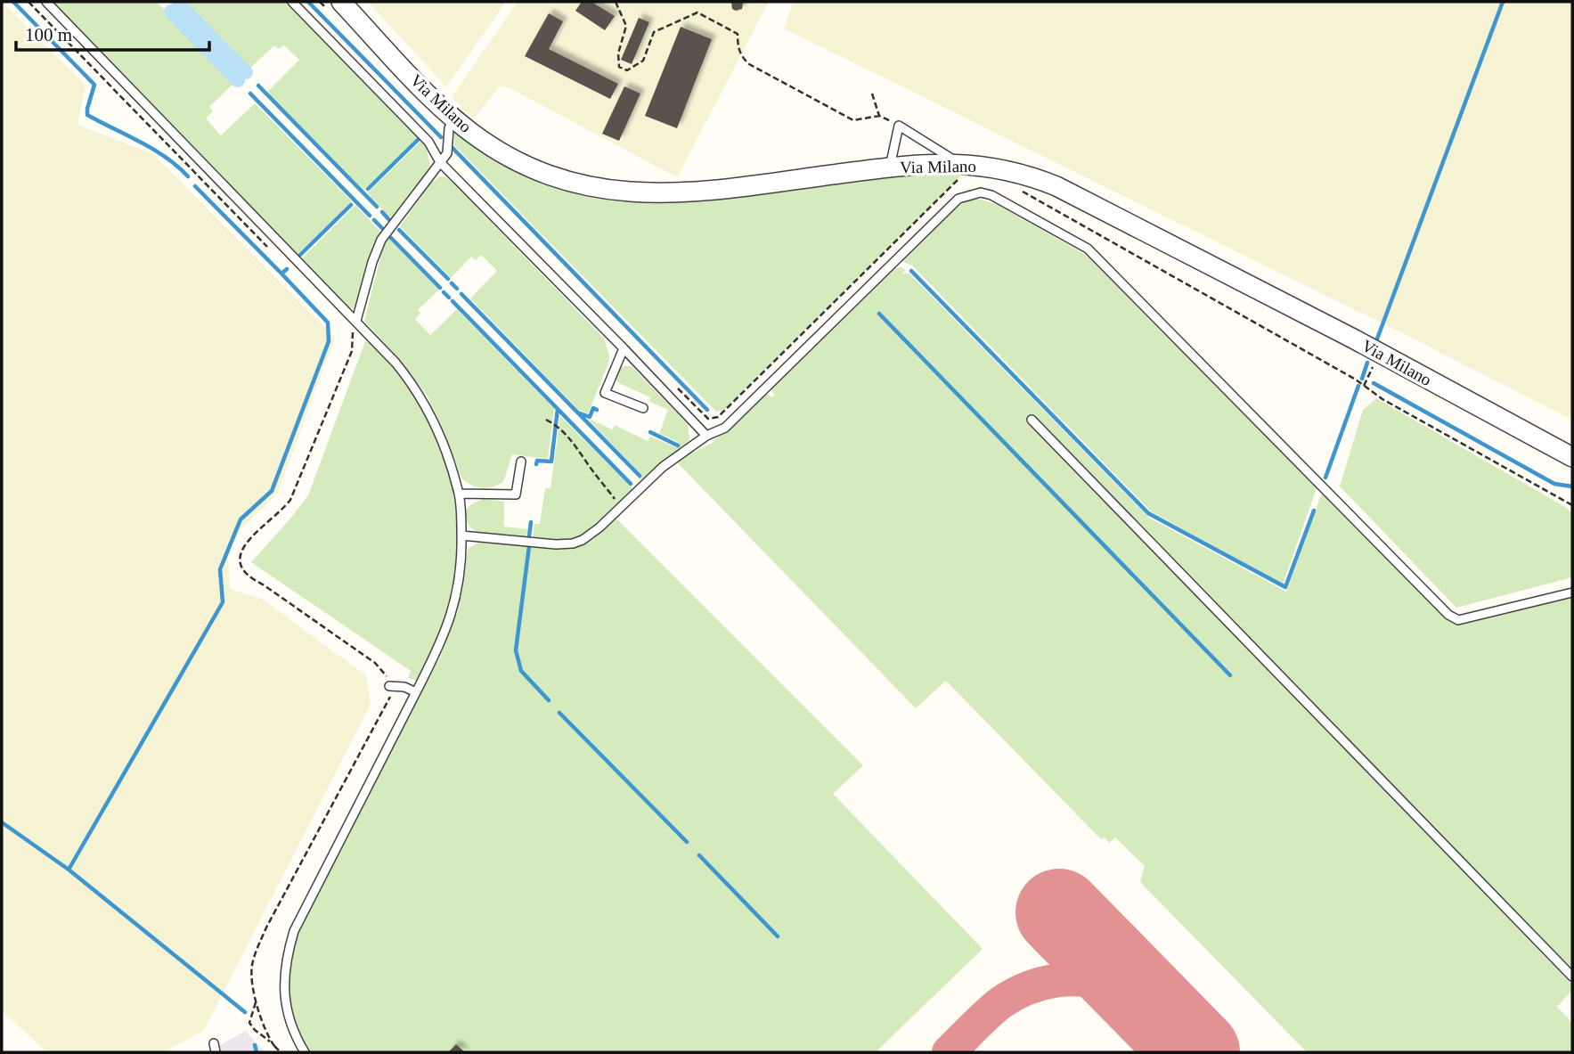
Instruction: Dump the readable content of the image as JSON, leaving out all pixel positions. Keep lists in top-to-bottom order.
{
  "streets": {
    "street": ["Via Milano"]
  },
  "scale_bar": "100 m"
}
